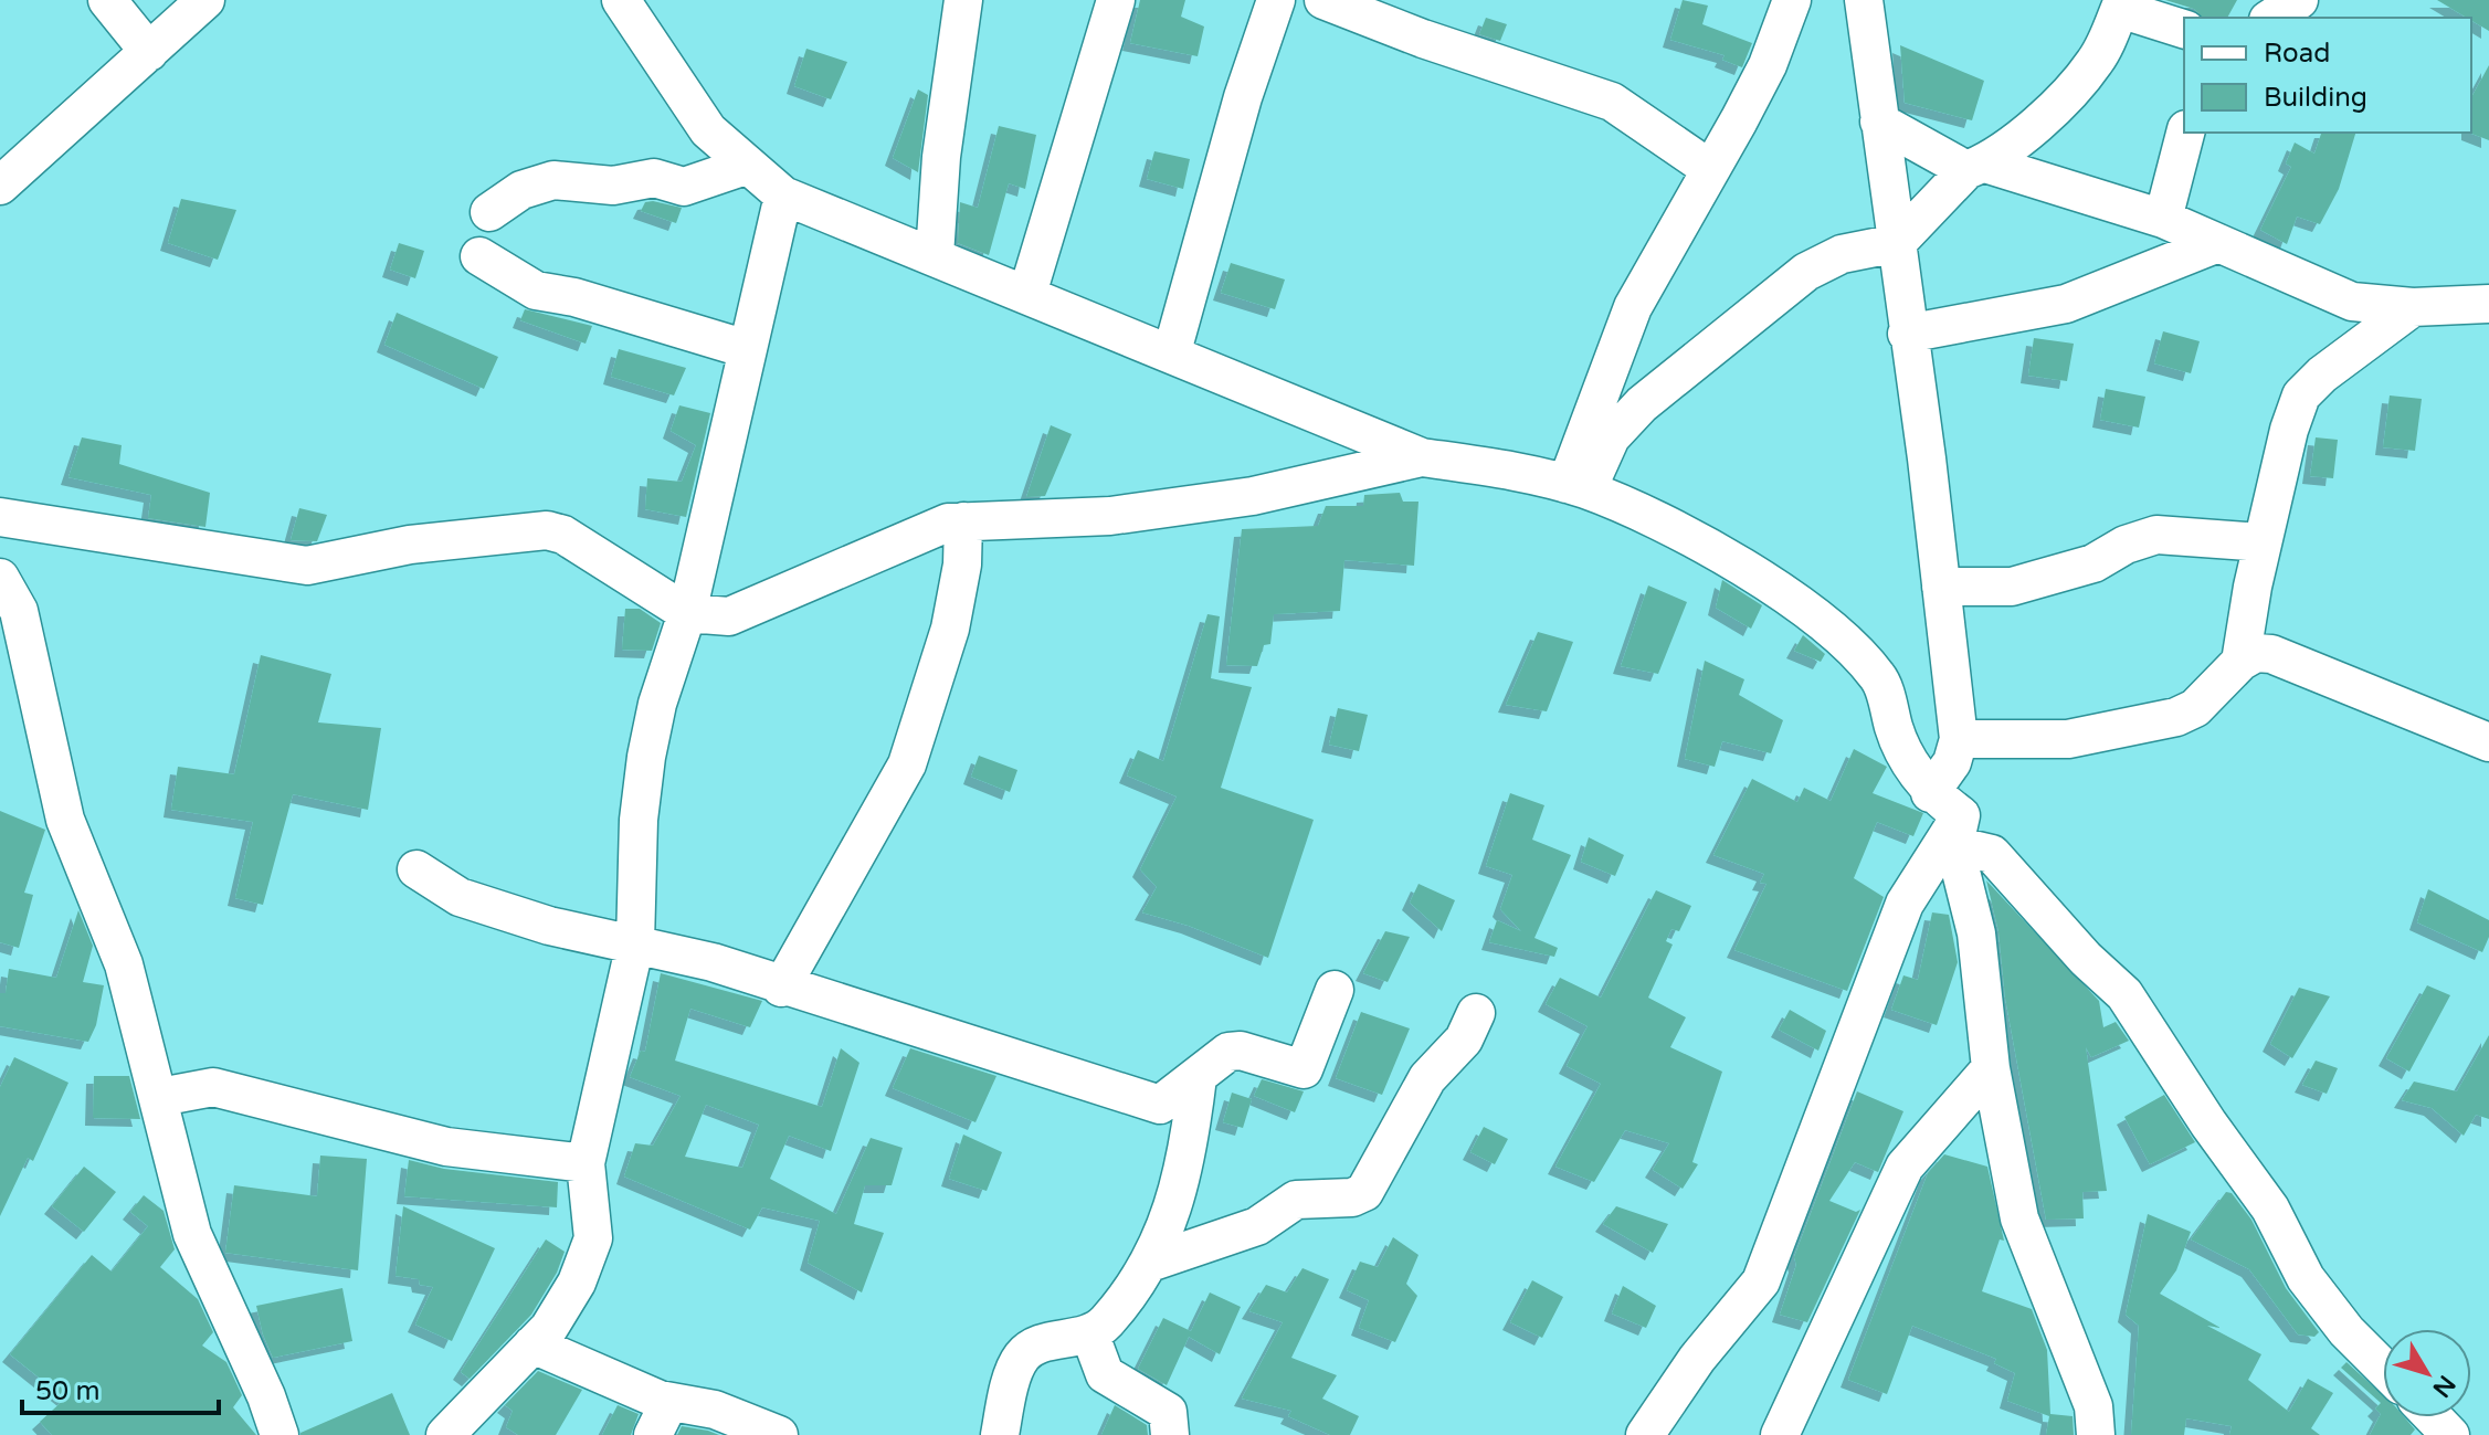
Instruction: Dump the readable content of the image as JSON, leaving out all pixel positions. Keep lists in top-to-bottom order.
{
  "legend": ["Road", "Building"],
  "scale_bar": "50 m",
  "north": "bottom right"
}
